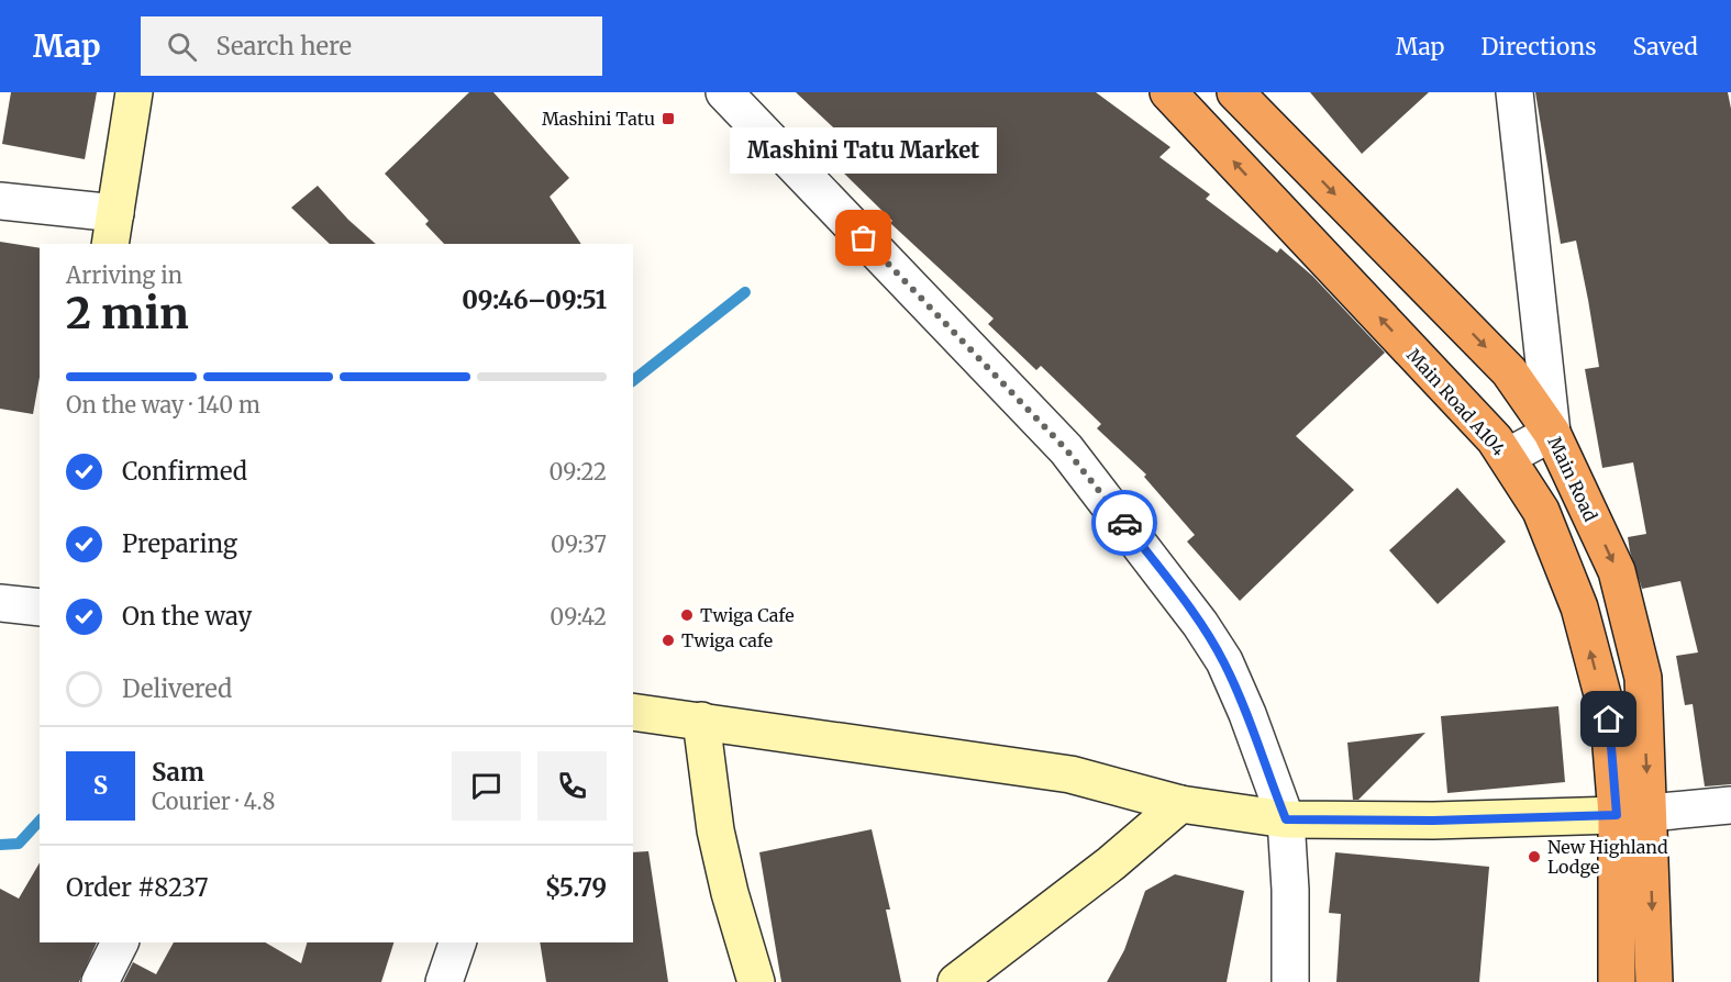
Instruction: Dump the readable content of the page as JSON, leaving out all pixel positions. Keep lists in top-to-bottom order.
{
  "streets": {
    "highway": ["Main Road A104", "Main Road"]
  },
  "crossings": [
    ["Main Road A104", "Main Road"]
  ],
  "one_way": ["Main Road A104", "Main Road"],
  "places": {
    "transit": ["Mashini Tatu"],
    "other": [
      "Mashini Tatu Market",
      "Twiga Cafe",
      "Twiga cafe",
      "New Highland Lodge"
    ]
  },
  "page": {
    "header": "Map",
    "search": "Search here",
    "nav": ["Map", "Directions", "Saved"],
    "bubble": "Mashini Tatu Market",
    "heading": ["2 min", "Arriving in", "09:46–09:51"],
    "panel": [
      "Sam",
      "Courier · 4.8",
      "Order #8237",
      "$5.79"
    ],
    "bar": "On the way · 140 m",
    "list": [
      ["Confirmed", "09:22"],
      ["Preparing", "09:37"],
      ["On the way", "09:42"],
      "Delivered"
    ],
    "round": "S"
  }
}
